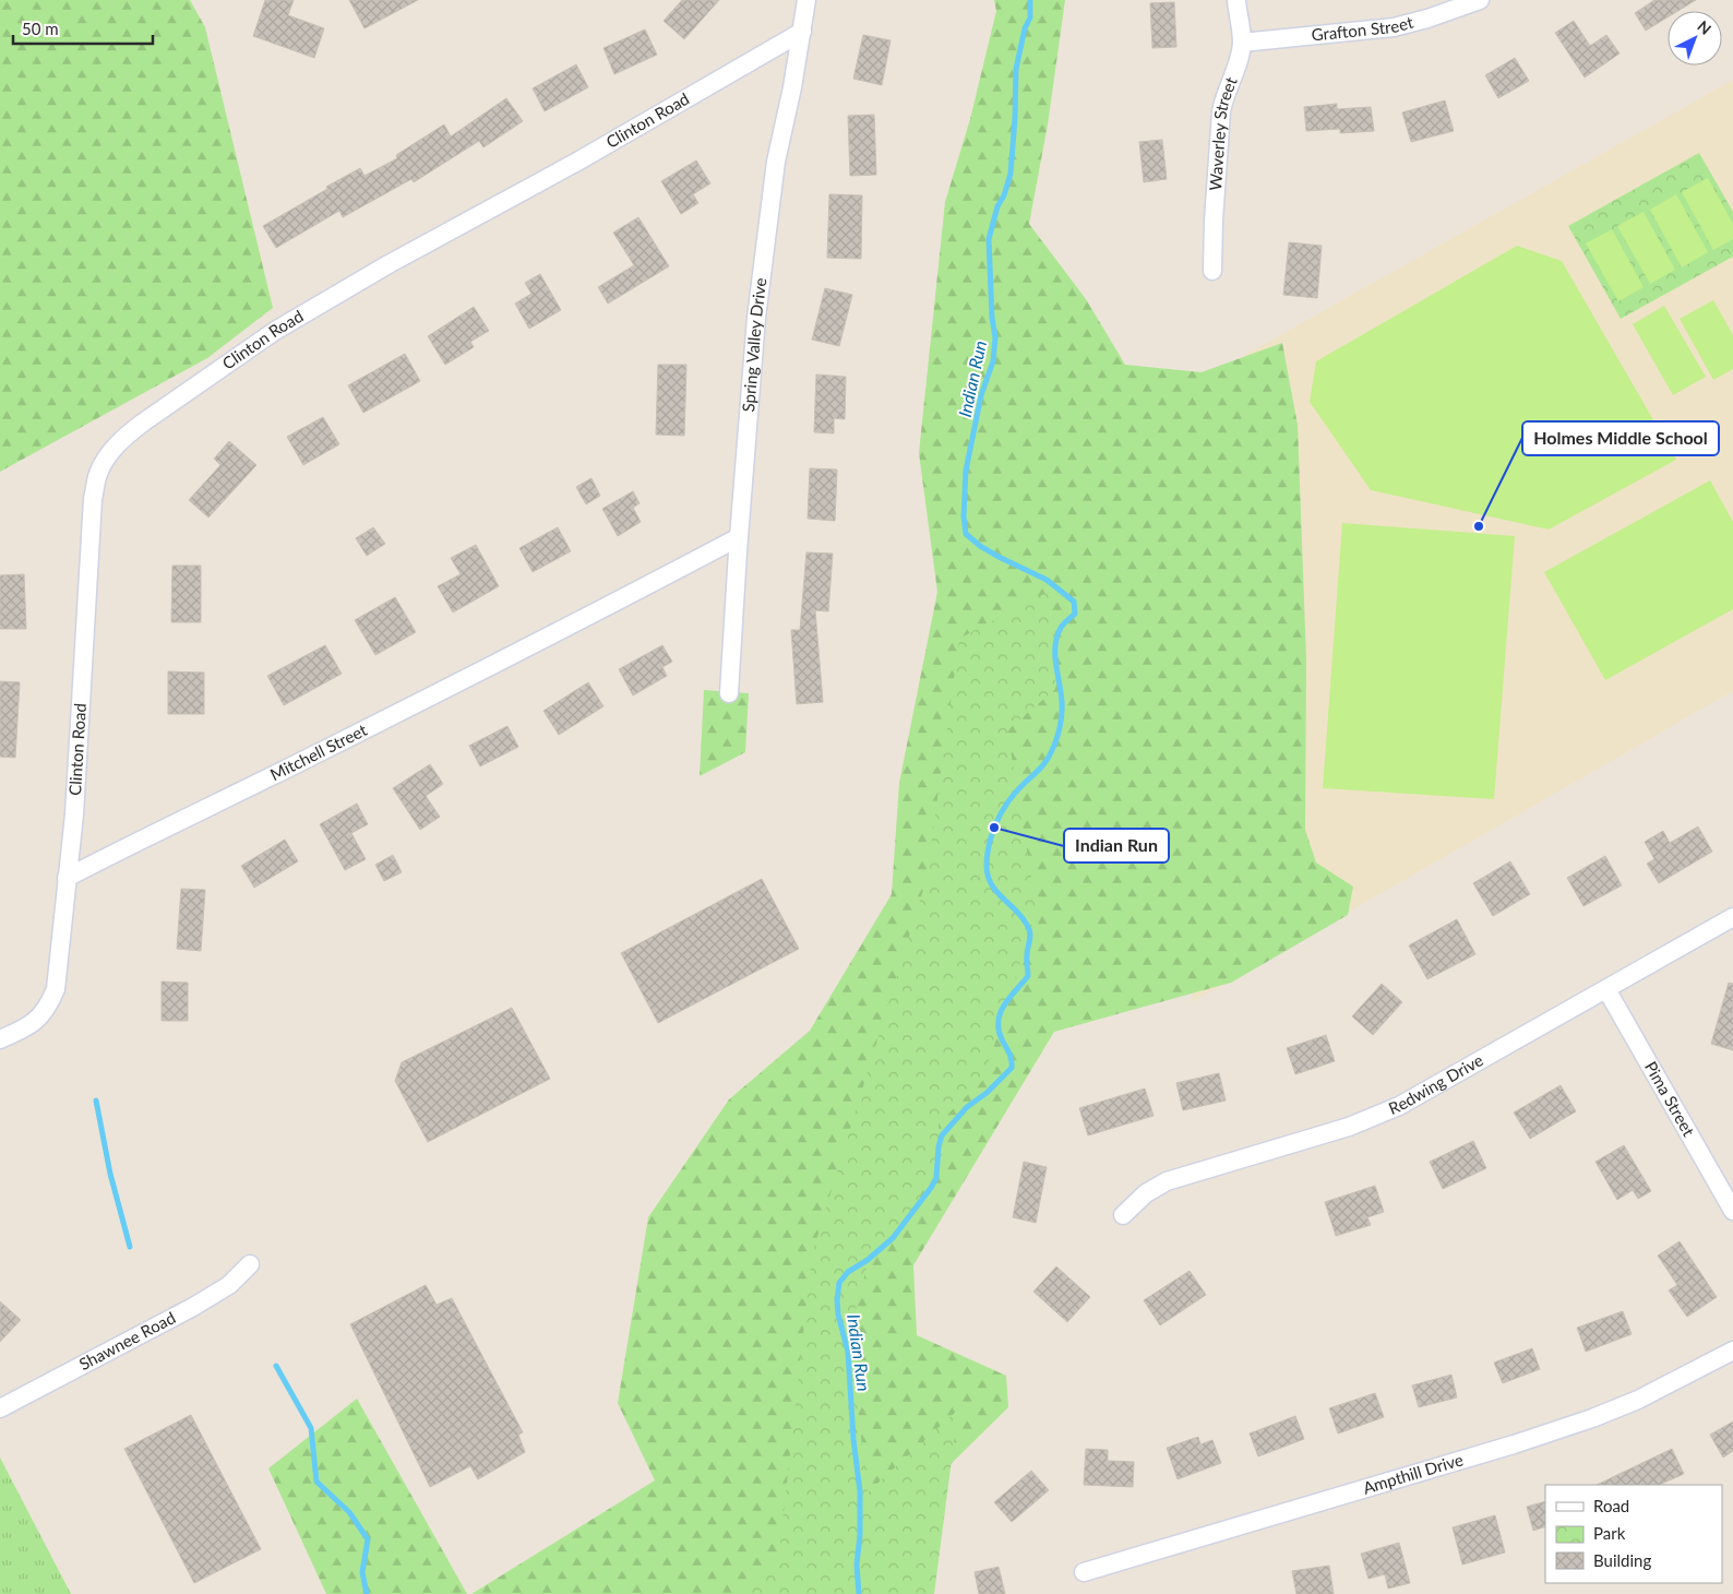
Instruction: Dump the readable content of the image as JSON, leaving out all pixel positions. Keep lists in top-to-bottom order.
{
  "streets": {
    "street": [
      "Grafton Street",
      "Clinton Road",
      "Waverley Street",
      "Spring Valley Drive",
      "Mitchell Street",
      "Redwing Drive",
      "Pima Street",
      "Shawnee Road",
      "Ampthill Drive"
    ]
  },
  "crossings": [
    ["Grafton Street", "Waverley Street"],
    ["Clinton Road", "Spring Valley Drive"],
    ["Clinton Road", "Mitchell Street"],
    ["Spring Valley Drive", "Mitchell Street"],
    ["Redwing Drive", "Pima Street"]
  ],
  "water": ["Indian Run"],
  "places": ["Holmes Middle School", "Indian Run"],
  "legend": ["Road", "Park", "Building"],
  "scale_bar": "50 m",
  "north": "top right"
}
